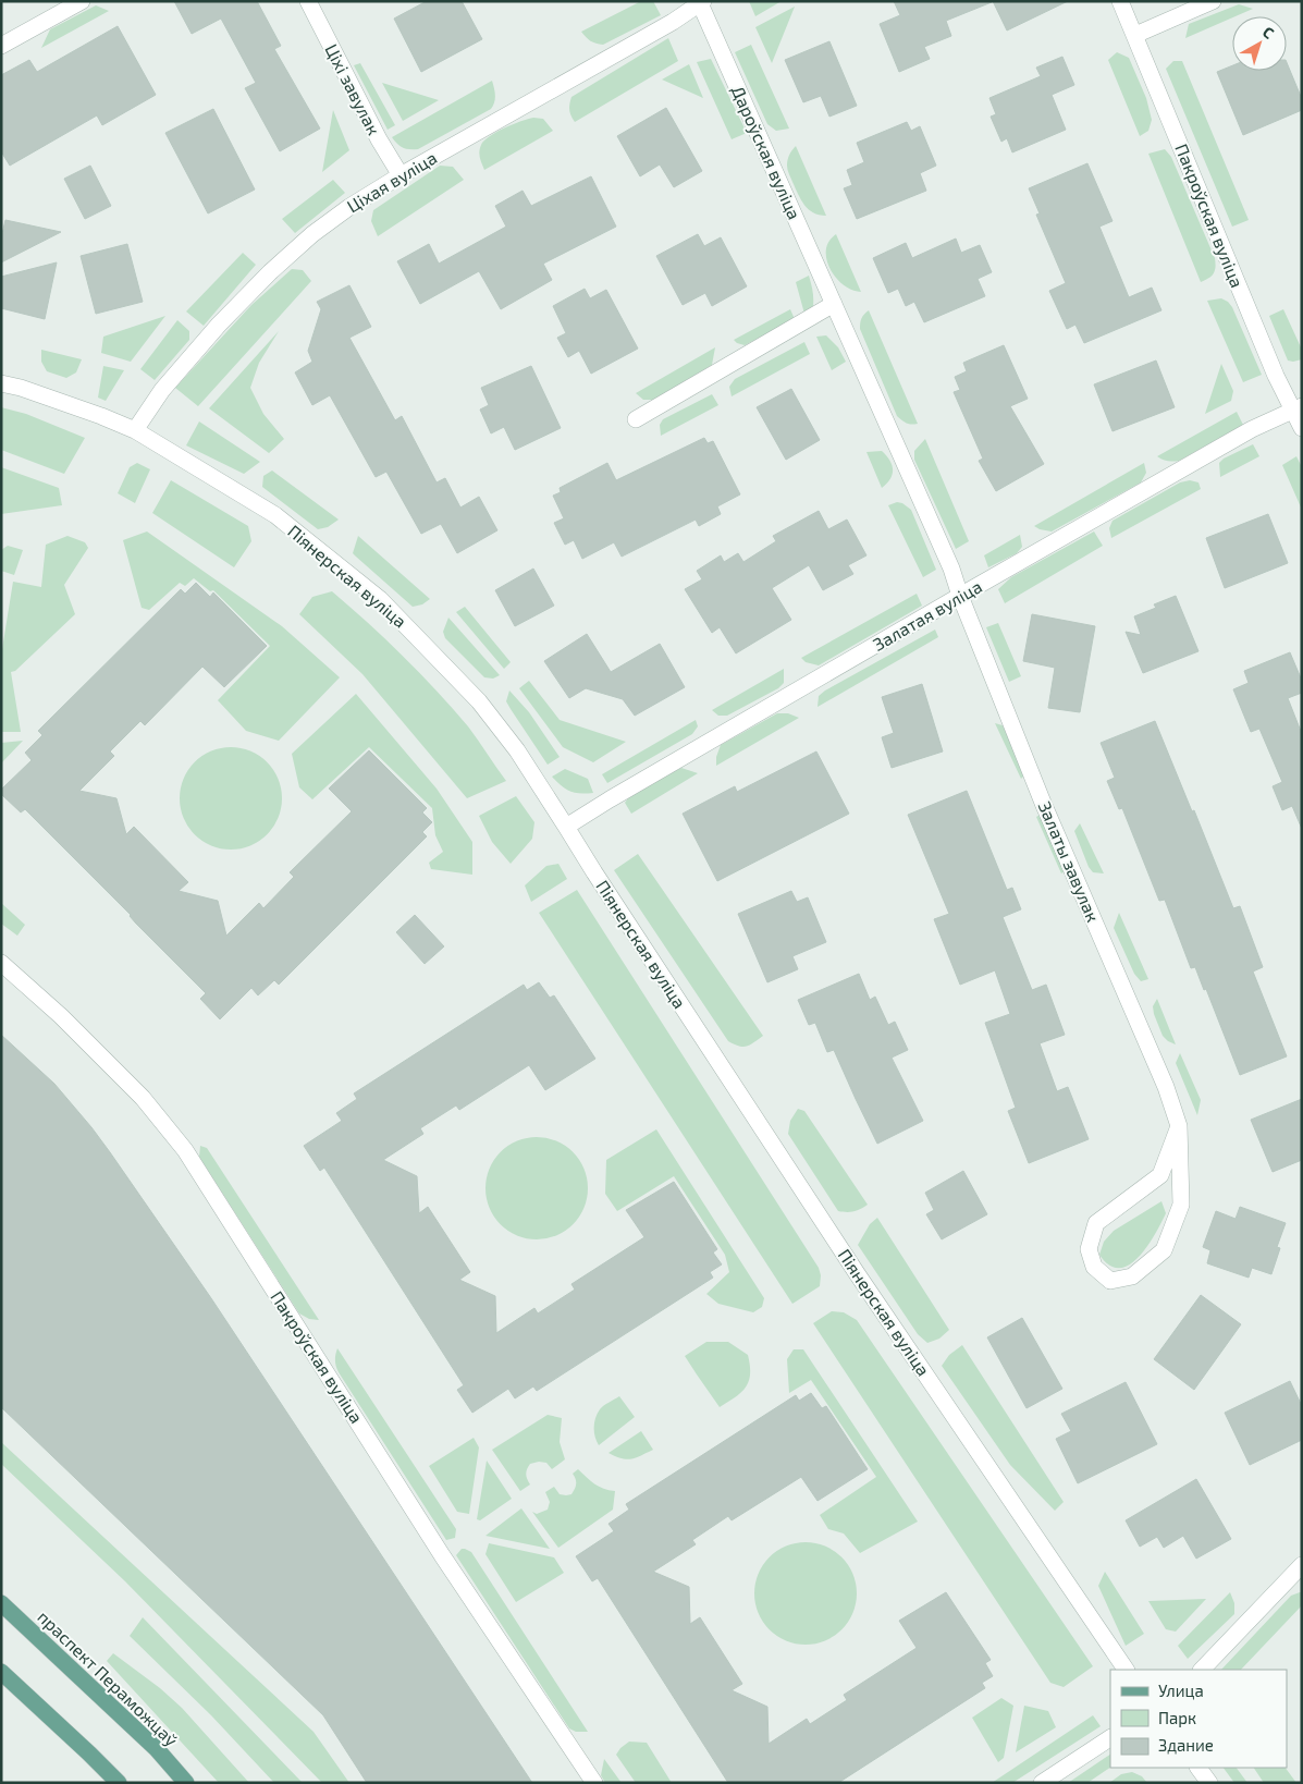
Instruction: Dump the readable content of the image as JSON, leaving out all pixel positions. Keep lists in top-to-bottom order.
{
  "streets": {
    "main road": ["праспект Пераможцаў"],
    "street": [
      "Ціхі завулак",
      "Дароўская вуліца",
      "Ціхая вуліца",
      "Пакроўская вуліца",
      "Піянерская вуліца",
      "Залатая вуліца",
      "Залаты завулак"
    ]
  },
  "crossings": [
    ["Ціхі завулак", "Ціхая вуліца"],
    ["Дароўская вуліца", "Ціхая вуліца"],
    ["Дароўская вуліца", "Залатая вуліца"],
    ["Дароўская вуліца", "Залаты завулак"],
    ["Ціхая вуліца", "Піянерская вуліца"],
    ["Пакроўская вуліца", "Залатая вуліца"],
    ["Піянерская вуліца", "Залатая вуліца"],
    ["Залатая вуліца", "Залаты завулак"]
  ],
  "legend": ["Улица", "Парк", "Здание"],
  "north": "top right"
}
